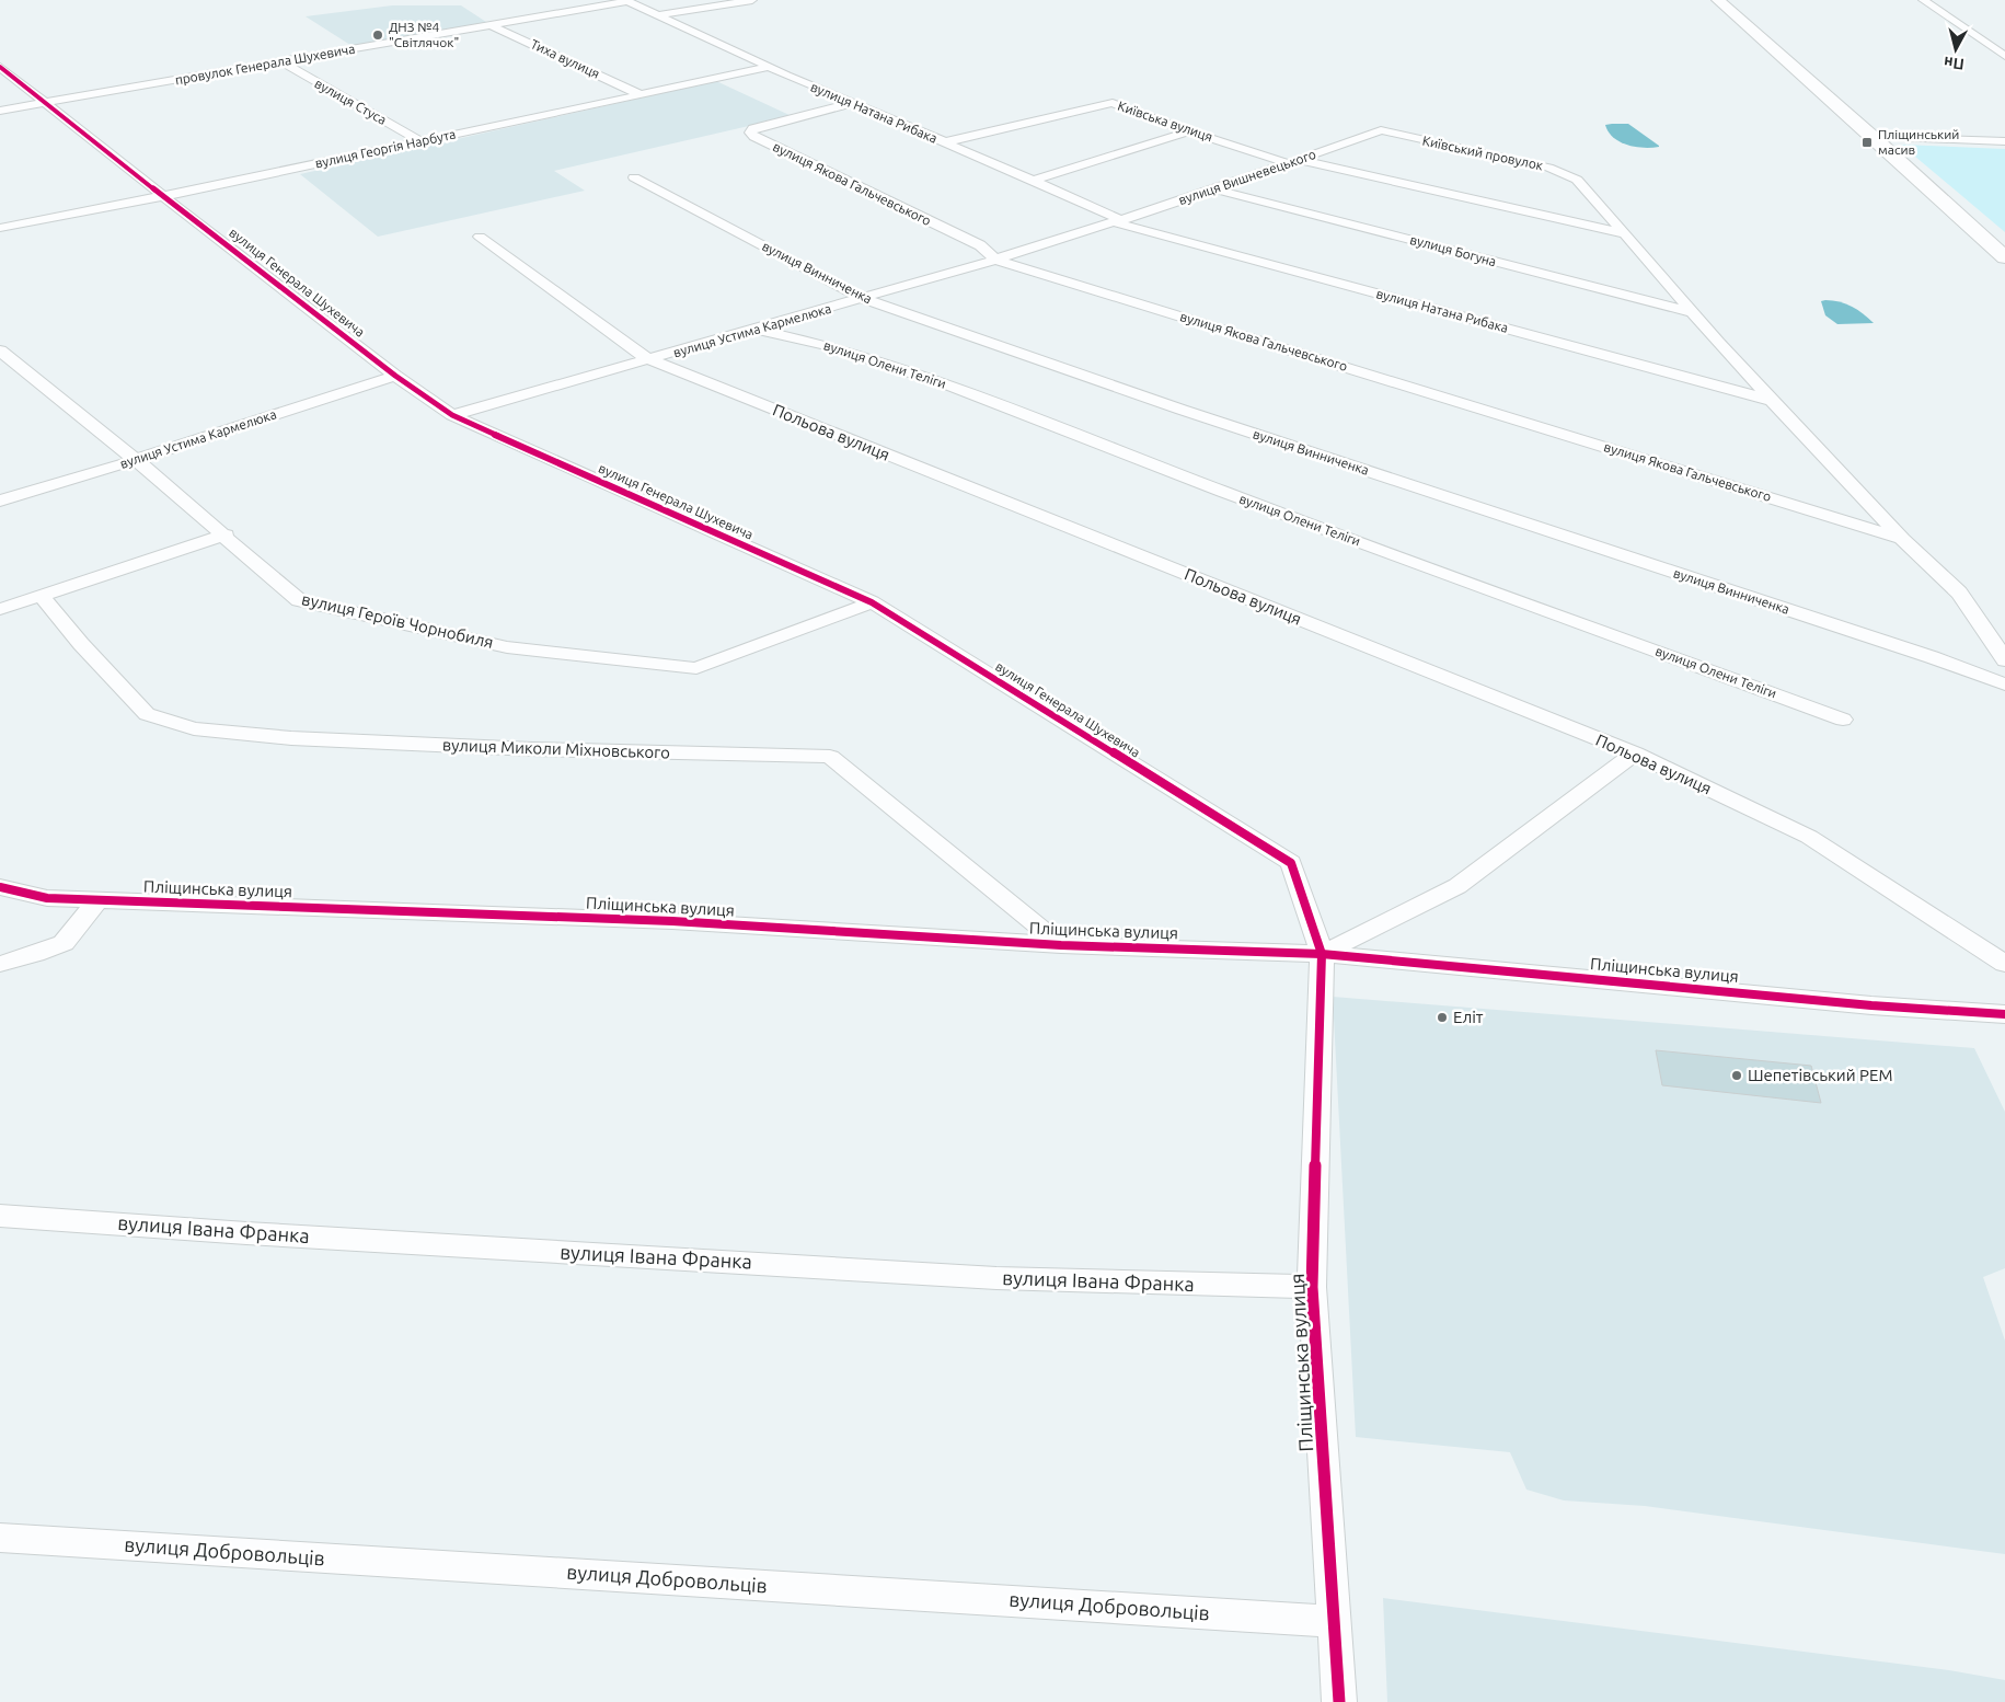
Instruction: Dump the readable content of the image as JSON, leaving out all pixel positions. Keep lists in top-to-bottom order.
{
  "streets": {
    "street": [
      "Тиха вулиця",
      "провулок Генерала Шухевича",
      "вулиця Стуса",
      "вулиця Натана Рибака",
      "Київська вулиця",
      "вулиця Георгія Нарбута",
      "Київський провулок",
      "вулиця Вишневецького",
      "вулиця Якова Гальчевського",
      "вулиця Богуна",
      "вулиця Винниченка",
      "вулиця Генерала Шухевича",
      "вулиця Устима Кармелюка",
      "вулиця Олени Теліги",
      "Польова вулиця",
      "вулиця Героїв Чорнобиля",
      "вулиця Миколи Міхновського",
      "Пліщинська вулиця",
      "вулиця Івана Франка",
      "вулиця Добровольців"
    ]
  },
  "crossings": [
    ["Тиха вулиця", "провулок Генерала Шухевича"],
    ["Тиха вулиця", "вулиця Георгія Нарбута"],
    ["провулок Генерала Шухевича", "вулиця Стуса"],
    ["провулок Генерала Шухевича", "вулиця Натана Рибака"],
    ["провулок Генерала Шухевича", "вулиця Генерала Шухевича"],
    ["вулиця Стуса", "вулиця Георгія Нарбута"],
    ["вулиця Натана Рибака", "Київська вулиця"],
    ["вулиця Натана Рибака", "вулиця Георгія Нарбута"],
    ["вулиця Натана Рибака", "Київський провулок"],
    ["вулиця Натана Рибака", "вулиця Вишневецького"],
    ["вулиця Натана Рибака", "вулиця Якова Гальчевського"],
    ["вулиця Натана Рибака", "вулиця Устима Кармелюка"],
    ["Київська вулиця", "Київський провулок"],
    ["Київська вулиця", "вулиця Вишневецького"],
    ["вулиця Георгія Нарбута", "вулиця Генерала Шухевича"],
    ["Київський провулок", "вулиця Вишневецького"],
    ["Київський провулок", "вулиця Якова Гальчевського"],
    ["Київський провулок", "вулиця Богуна"],
    ["вулиця Вишневецького", "вулиця Богуна"],
    ["вулиця Вишневецького", "вулиця Устима Кармелюка"],
    ["вулиця Якова Гальчевського", "вулиця Устима Кармелюка"],
    ["вулиця Винниченка", "вулиця Устима Кармелюка"],
    ["вулиця Генерала Шухевича", "вулиця Устима Кармелюка"],
    ["вулиця Генерала Шухевича", "вулиця Героїв Чорнобиля"],
    ["вулиця Генерала Шухевича", "Пліщинська вулиця"],
    ["вулиця Устима Кармелюка", "вулиця Олени Теліги"],
    ["вулиця Устима Кармелюка", "Польова вулиця"],
    ["вулиця Устима Кармелюка", "вулиця Героїв Чорнобиля"],
    ["вулиця Миколи Міхновського", "Пліщинська вулиця"],
    ["Пліщинська вулиця", "вулиця Івана Франка"],
    ["Пліщинська вулиця", "вулиця Добровольців"]
  ],
  "places": {
    "other": ["ДНЗ №4 \"Світлячок\"", "Еліт", "Шепетівський РЕМ"],
    "transit": ["Пліщинський масив"]
  },
  "north": "bottom"
}
